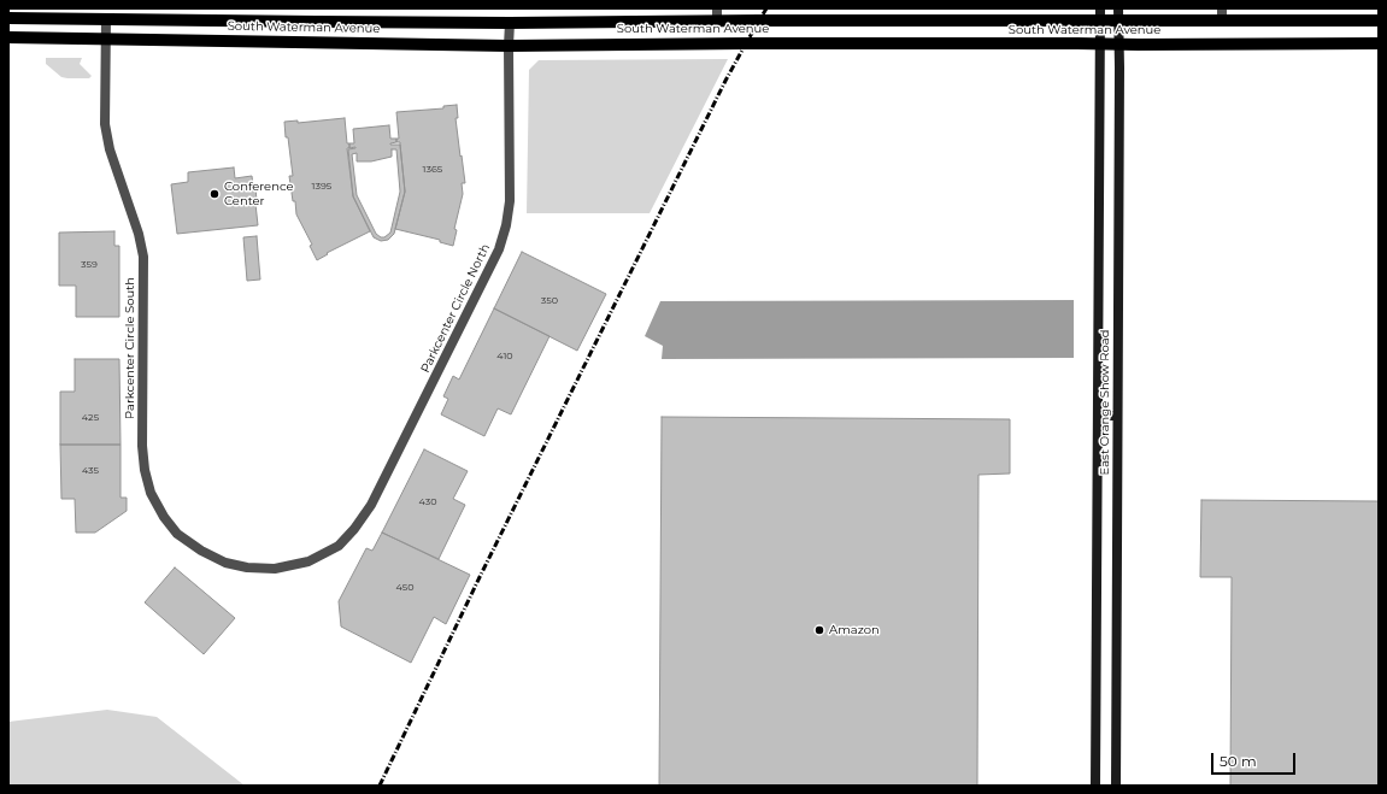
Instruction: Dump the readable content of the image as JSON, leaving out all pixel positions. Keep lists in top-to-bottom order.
{
  "streets": {
    "main road": ["South Waterman Avenue", "East Orange Show Road"],
    "street": ["Parkcenter Circle North", "Parkcenter Circle South"]
  },
  "crossings": [
    ["South Waterman Avenue", "Parkcenter Circle North"],
    ["South Waterman Avenue", "Parkcenter Circle South"],
    ["South Waterman Avenue", "East Orange Show Road"],
    ["Parkcenter Circle North", "Parkcenter Circle South"]
  ],
  "places": ["Conference Center", "Amazon"],
  "house_numbers": [
    "1365",
    "1395",
    "359",
    "350",
    "410",
    "425",
    "435",
    "430",
    "450"
  ],
  "scale_bar": "50 m"
}
